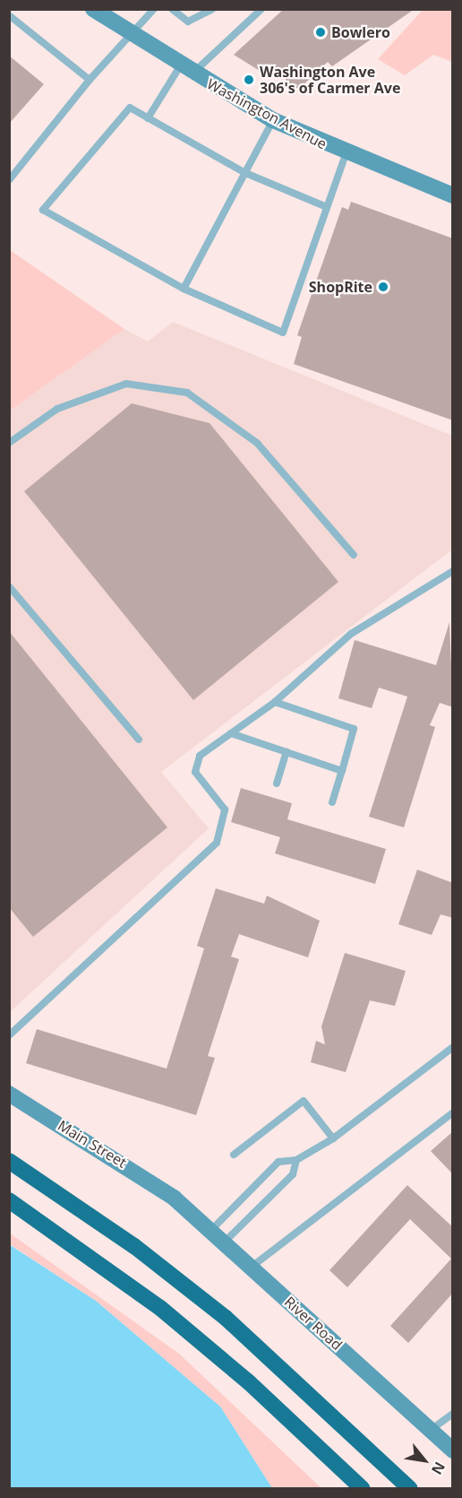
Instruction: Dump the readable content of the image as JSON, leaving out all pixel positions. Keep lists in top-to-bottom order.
{
  "streets": {
    "street": ["Washington Avenue", "Main Street", "River Road"]
  },
  "crossings": [
    ["Main Street", "River Road"]
  ],
  "places": ["Bowlero", "Washington Ave 306's of Carmer Ave", "ShopRite"],
  "north": "bottom right"
}
